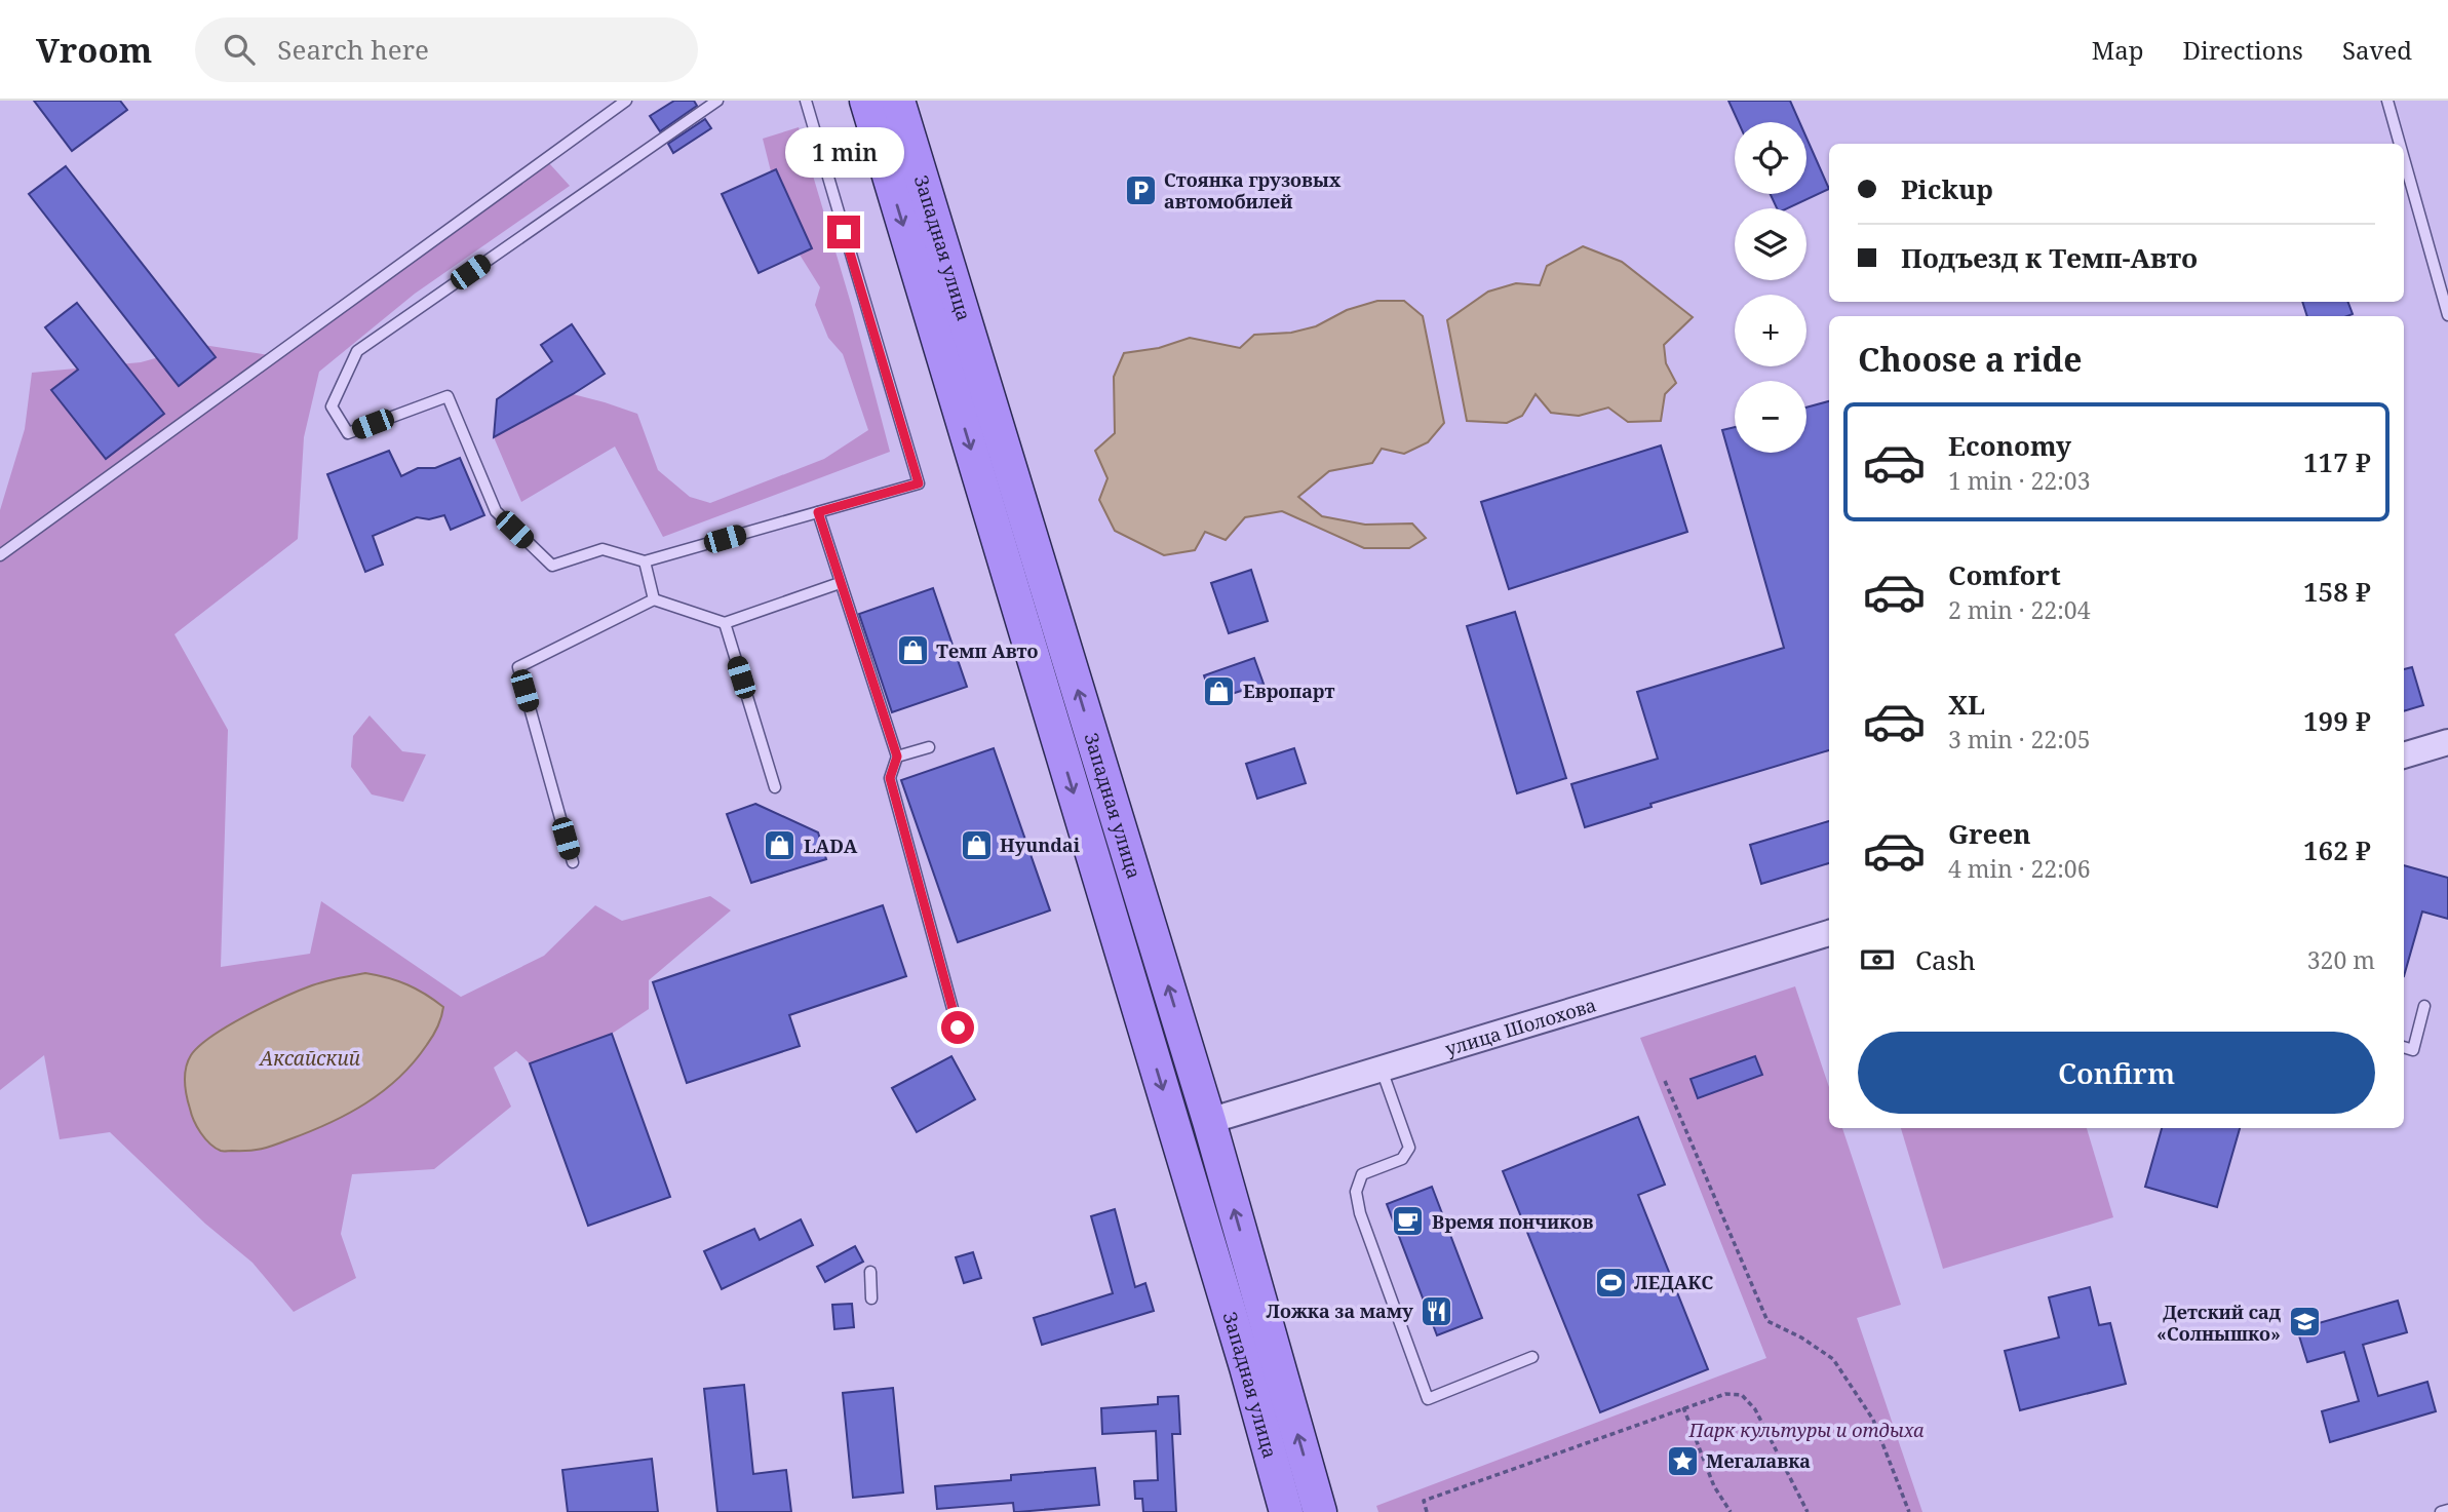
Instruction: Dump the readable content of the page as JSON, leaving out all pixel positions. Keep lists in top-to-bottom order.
{
  "streets": {
    "main road": ["Западная улица"],
    "street": ["улица Шолохова"]
  },
  "crossings": [
    ["Западная улица", "улица Шолохова"]
  ],
  "water": ["Аксайский"],
  "parks": ["Парк культуры и отдыха"],
  "places": {
    "parking": ["Стоянка грузовых автомобилей"],
    "shop": [
      "Темп Авто",
      "Европарт",
      "Hyundai",
      "LADA"
    ],
    "cafe": ["Время пончиков"],
    "sports": ["ЛЕДАКС"],
    "restaurant": ["Ложка за маму"],
    "school or university": ["Детский сад «Солнышко»"],
    "place": ["Мегалавка"]
  },
  "page": {
    "header": "Vroom",
    "search": "Search here",
    "nav": ["Map", "Directions", "Saved"],
    "map_buttons": ["+", "−"],
    "bubble": "1 min",
    "banner": ["Pickup", "Подъезд к Темп-Авто"],
    "heading": "Choose a ride",
    "list": [
      {
        "name": "Economy",
        "note": "1 min · 22:03",
        "value": "117 ₽"
      },
      {
        "name": "Comfort",
        "note": "2 min · 22:04",
        "value": "158 ₽"
      },
      {
        "name": "XL",
        "note": "3 min · 22:05",
        "value": "199 ₽"
      },
      {
        "name": "Green",
        "note": "4 min · 22:06",
        "value": "162 ₽"
      }
    ],
    "pay": ["Cash", "320 m"],
    "buttons": "Confirm"
  }
}
